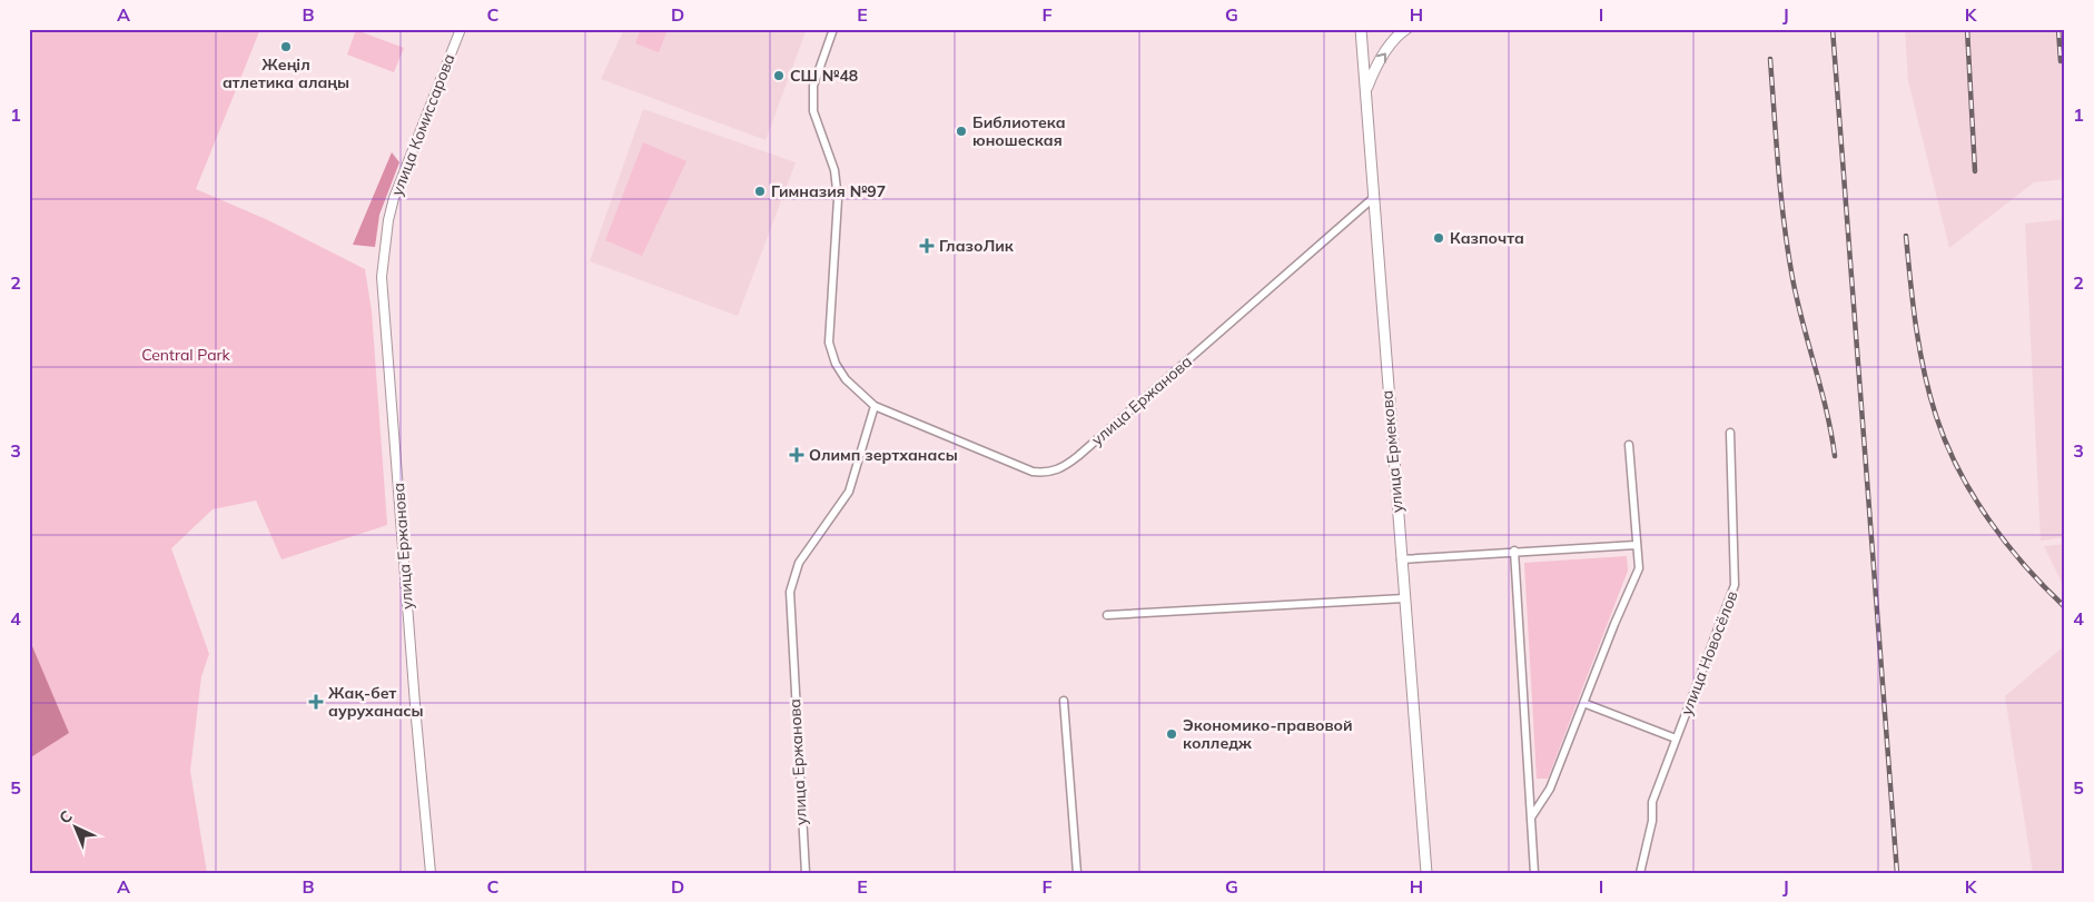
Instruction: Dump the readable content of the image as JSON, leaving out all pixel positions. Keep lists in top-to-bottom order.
{
  "streets": {
    "main road": ["улица Ермекова"],
    "street": ["улица Комиссарова", "улица Ержанова", "улица Новосёлов"]
  },
  "crossings": [
    ["улица Комиссарова", "улица Ержанова"],
    ["улица Ержанова", "улица Ермекова"]
  ],
  "parks": ["Central Park"],
  "places": {
    "other": [
      "Жеңіл атлетика алаңы",
      "СШ №48",
      "Библиотека юношеская",
      "Гимназия №97",
      "Казпочта",
      "Экономико-правовой колледж"
    ],
    "health": ["ГлазоЛик", "Олимп зертханасы", "Жақ-бет ауруханасы"]
  },
  "north": "top left",
  "grid": {
    "columns": [
      "A",
      "B",
      "C",
      "D",
      "E",
      "F",
      "G",
      "H",
      "I",
      "J",
      "K"
    ],
    "rows": [
      "1",
      "2",
      "3",
      "4",
      "5"
    ]
  }
}
